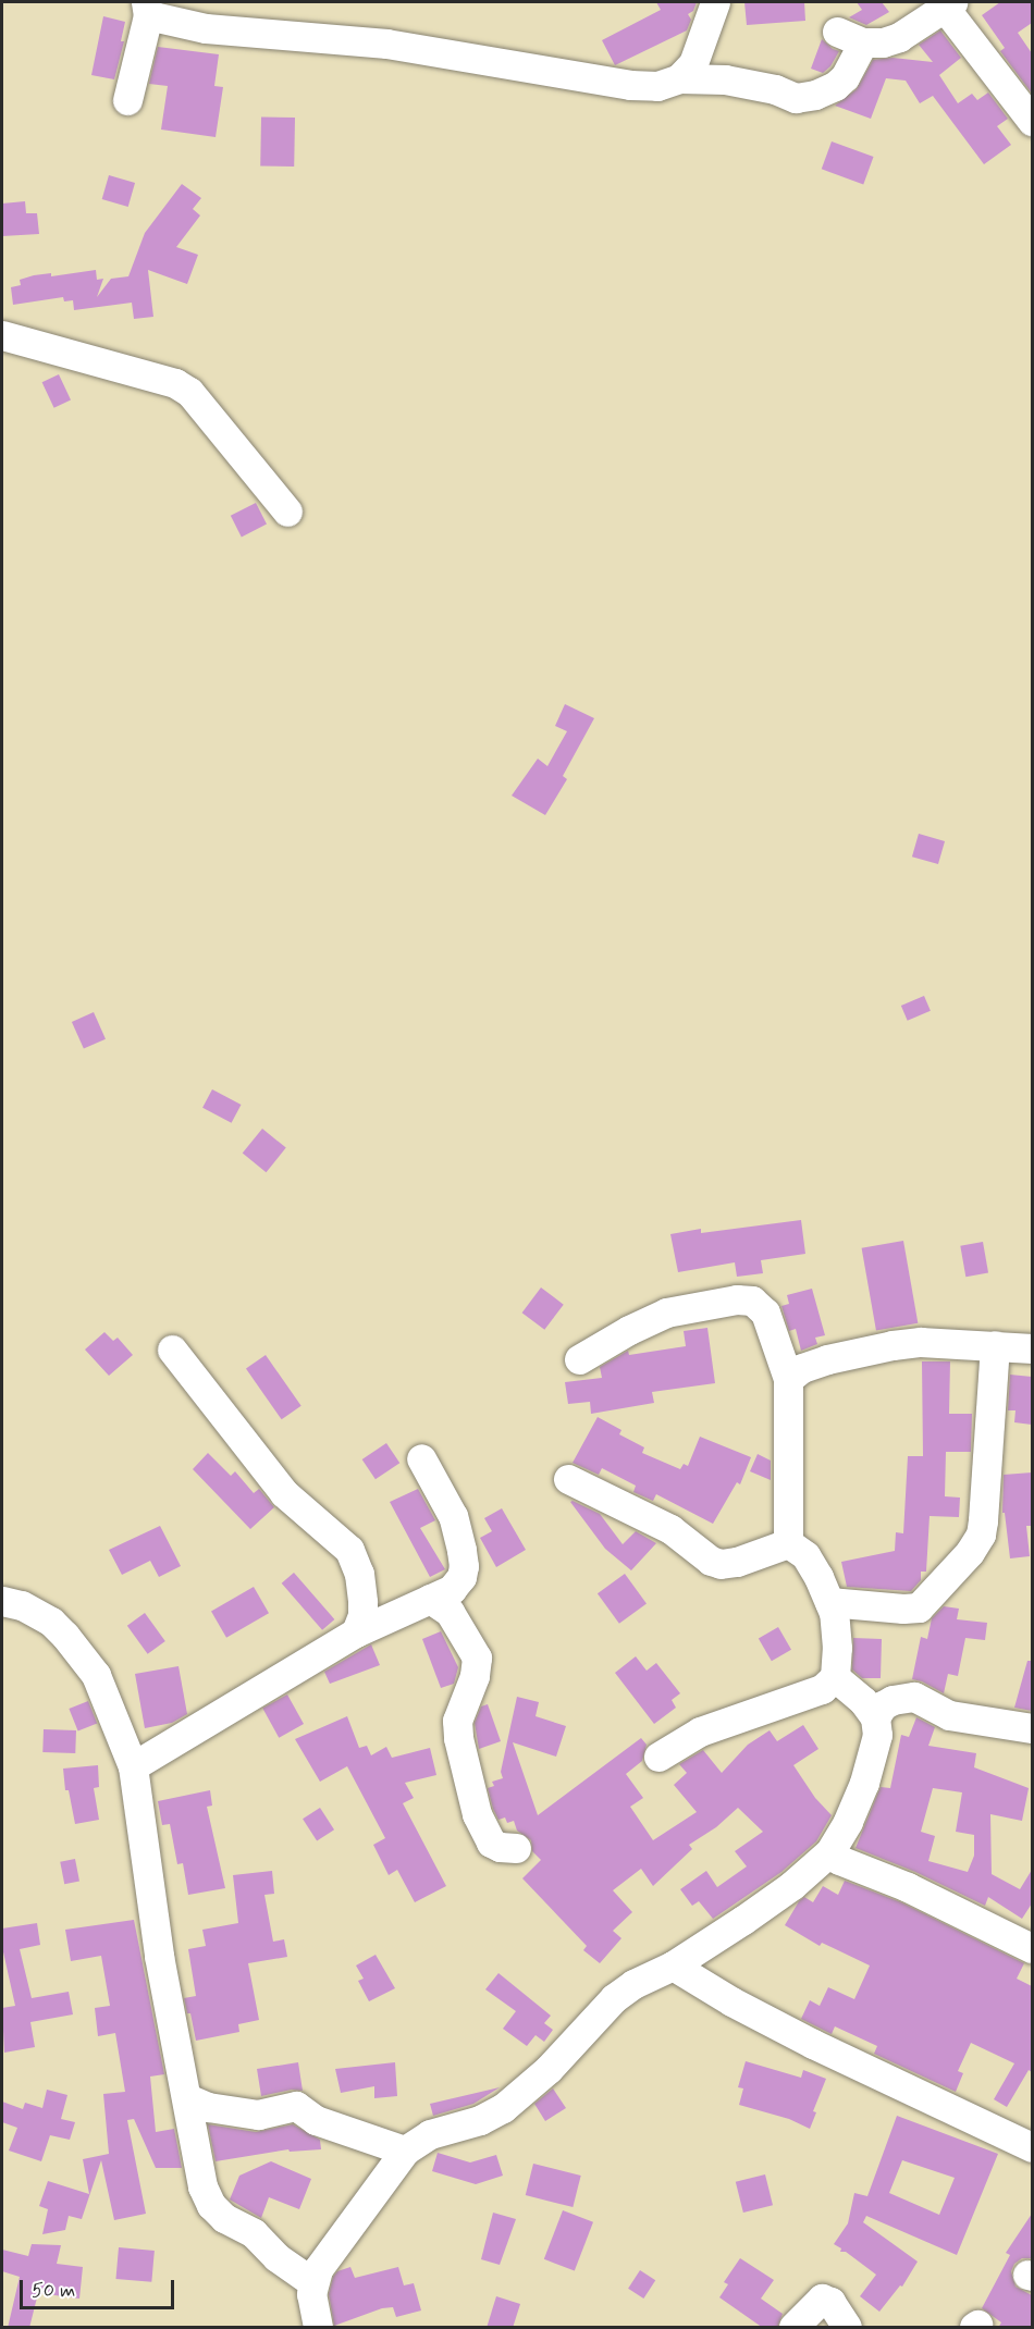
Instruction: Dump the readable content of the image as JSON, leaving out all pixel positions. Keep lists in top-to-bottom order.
{
  "scale_bar": "50 m"
}
